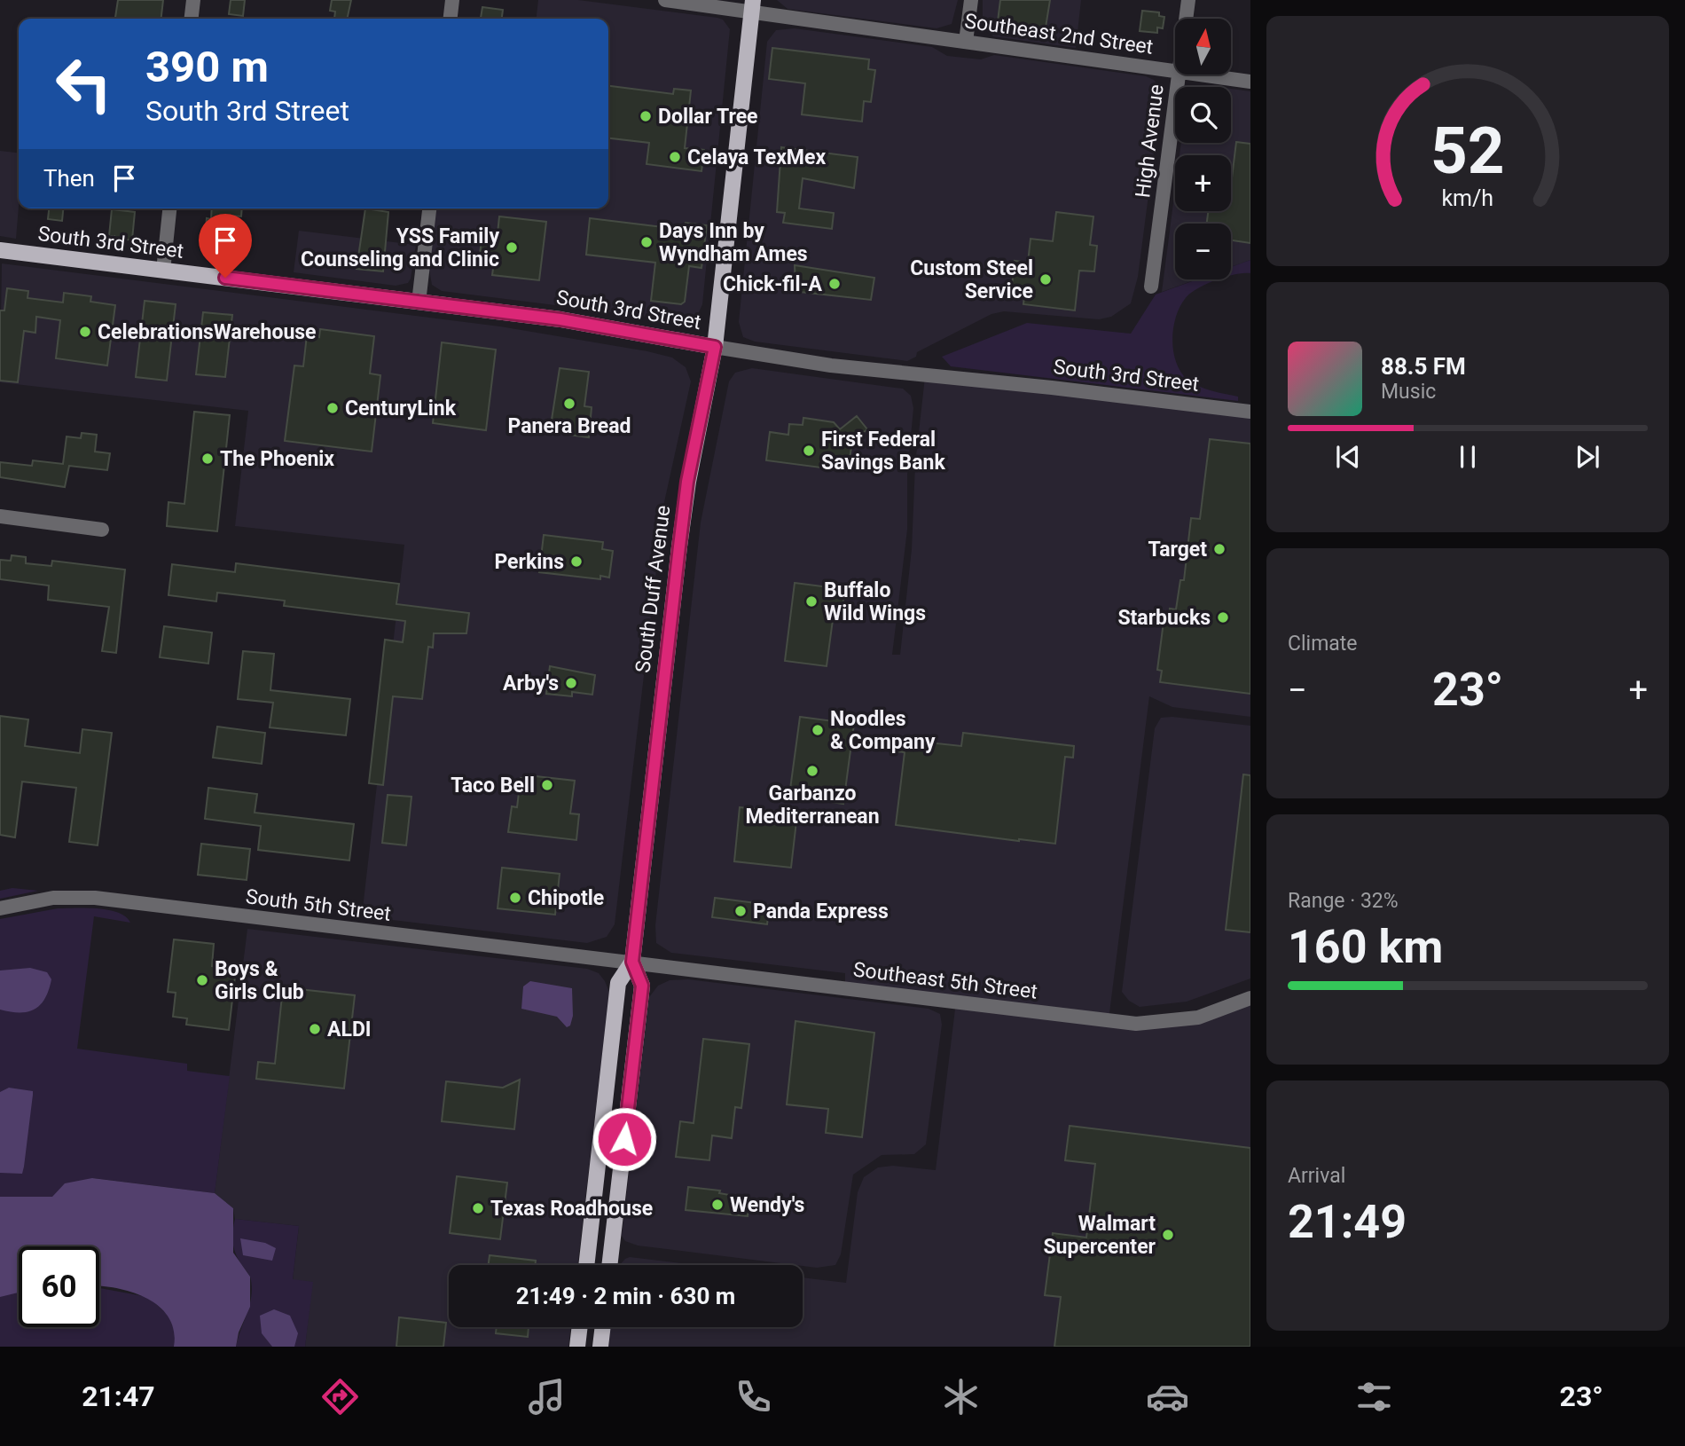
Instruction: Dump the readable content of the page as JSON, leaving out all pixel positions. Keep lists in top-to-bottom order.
{
  "streets": {
    "main road": ["South 3rd Street", "South Duff Avenue"],
    "street": [
      "Southeast 2nd Street",
      "High Avenue",
      "South 5th Street",
      "Southeast 5th Street"
    ]
  },
  "crossings": [
    ["Southeast 2nd Street", "South Duff Avenue"],
    ["South 3rd Street", "South Duff Avenue"],
    ["South Duff Avenue", "South 5th Street"],
    ["South Duff Avenue", "Southeast 5th Street"],
    ["South 5th Street", "Southeast 5th Street"]
  ],
  "places": [
    "Dollar Tree",
    "Celaya TexMex",
    "Days Inn by Wyndham Ames",
    "YSS Family Counseling and Clinic",
    "Custom Steel Service",
    "Chick-fil-A",
    "CelebrationsWarehouse",
    "Panera Bread",
    "CenturyLink",
    "First Federal Savings Bank",
    "The Phoenix",
    "Target",
    "Perkins",
    "Buffalo Wild Wings",
    "Starbucks",
    "Arby's",
    "Noodles & Company",
    "Garbanzo Mediterranean",
    "Taco Bell",
    "Chipotle",
    "Panda Express",
    "Boys & Girls Club",
    "ALDI",
    "Wendy's",
    "Texas Roadhouse",
    "Walmart Supercenter"
  ],
  "north": "top",
  "page": {
    "map_buttons": ["+", "−"],
    "turn": ["390 m", "South 3rd Street"],
    "then": "Then",
    "song": ["88.5 FM", "Music"],
    "tile": [
      "Climate",
      ["Range · 32%", "160 km"],
      ["Arrival", "21:49"]
    ],
    "heat": ["−", "23°", "+"],
    "limit": "60",
    "trip": "21:49 · 2 min · 630 m",
    "tabs": ["21:47", "23°"],
    "gauge": ["52", "km/h"]
  }
}
